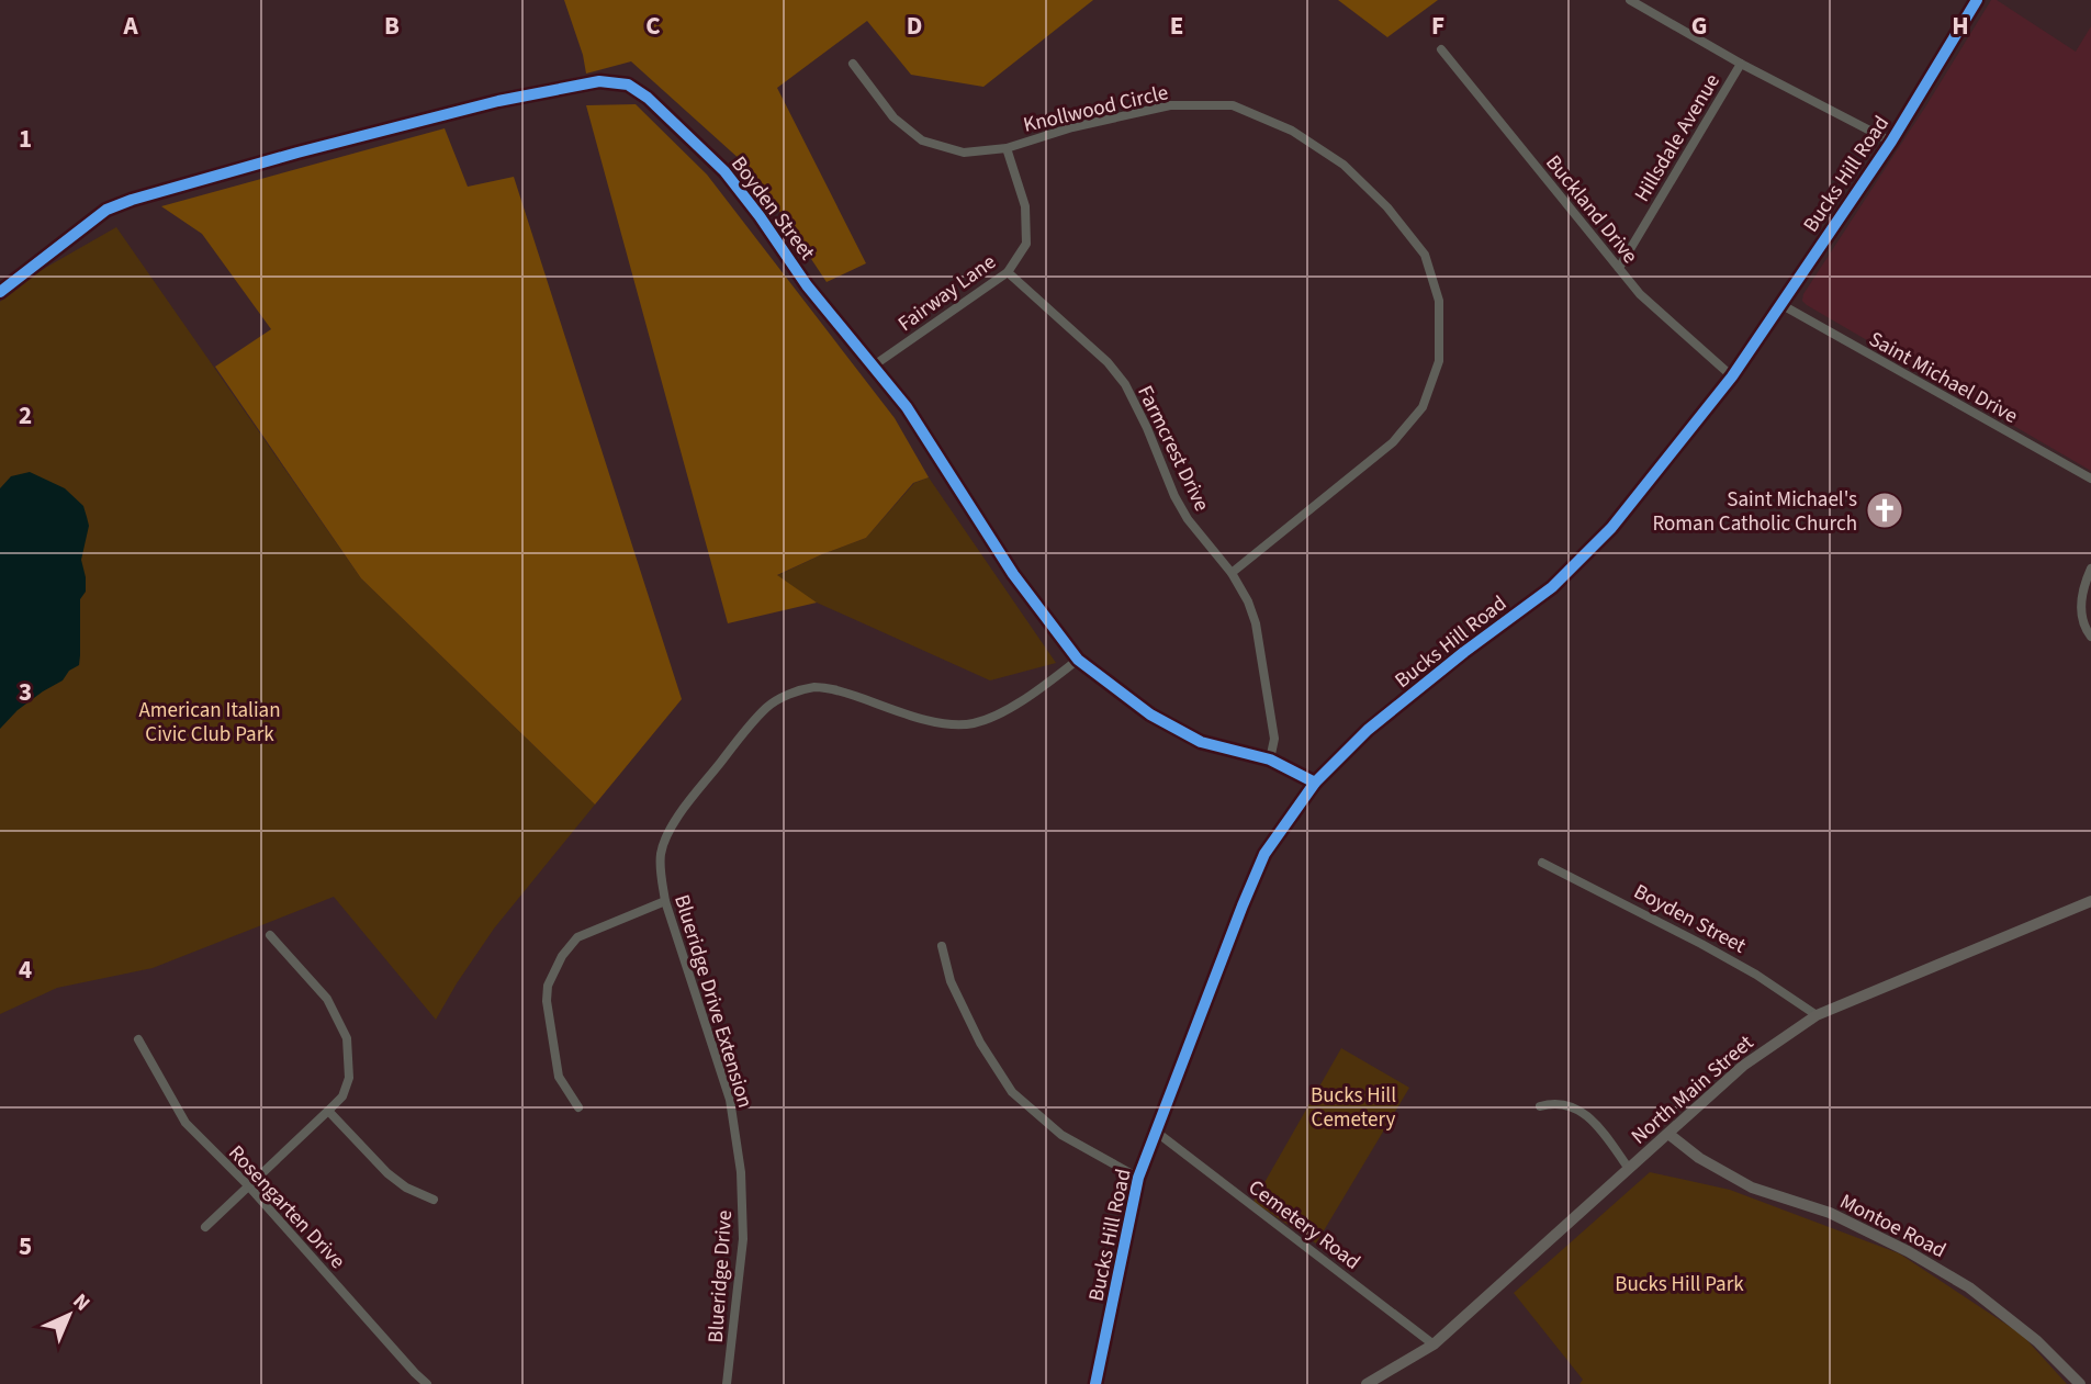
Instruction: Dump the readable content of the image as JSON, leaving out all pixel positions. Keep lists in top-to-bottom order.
{
  "streets": {
    "street": [
      "Knollwood Circle",
      "Hillsdale Avenue",
      "Bucks Hill Road",
      "Boyden Street",
      "Buckland Drive",
      "Fairway Lane",
      "Saint Michael Drive",
      "Farmcrest Drive",
      "Blueridge Drive Extension",
      "North Main Street",
      "Rosengarten Drive",
      "Cemetery Road",
      "Montoe Road",
      "Blueridge Drive"
    ]
  },
  "crossings": [
    ["Knollwood Circle", "Fairway Lane"],
    ["Knollwood Circle", "Farmcrest Drive"],
    ["Hillsdale Avenue", "Buckland Drive"],
    ["Bucks Hill Road", "Boyden Street"],
    ["Bucks Hill Road", "Buckland Drive"],
    ["Bucks Hill Road", "Saint Michael Drive"],
    ["Bucks Hill Road", "Cemetery Road"],
    ["Boyden Street", "Fairway Lane"],
    ["Boyden Street", "Farmcrest Drive"],
    ["Boyden Street", "Blueridge Drive Extension"],
    ["Boyden Street", "North Main Street"],
    ["Fairway Lane", "Farmcrest Drive"],
    ["Blueridge Drive Extension", "Blueridge Drive"],
    ["North Main Street", "Cemetery Road"],
    ["North Main Street", "Montoe Road"]
  ],
  "parks": ["American Italian Civic Club Park", "Bucks Hill Cemetery", "Bucks Hill Park"],
  "places": {
    "church": ["Saint Michael's Roman Catholic Church"]
  },
  "north": "top right",
  "grid": {
    "columns": [
      "A",
      "B",
      "C",
      "D",
      "E",
      "F",
      "G",
      "H"
    ],
    "rows": [
      "1",
      "2",
      "3",
      "4",
      "5"
    ]
  }
}
